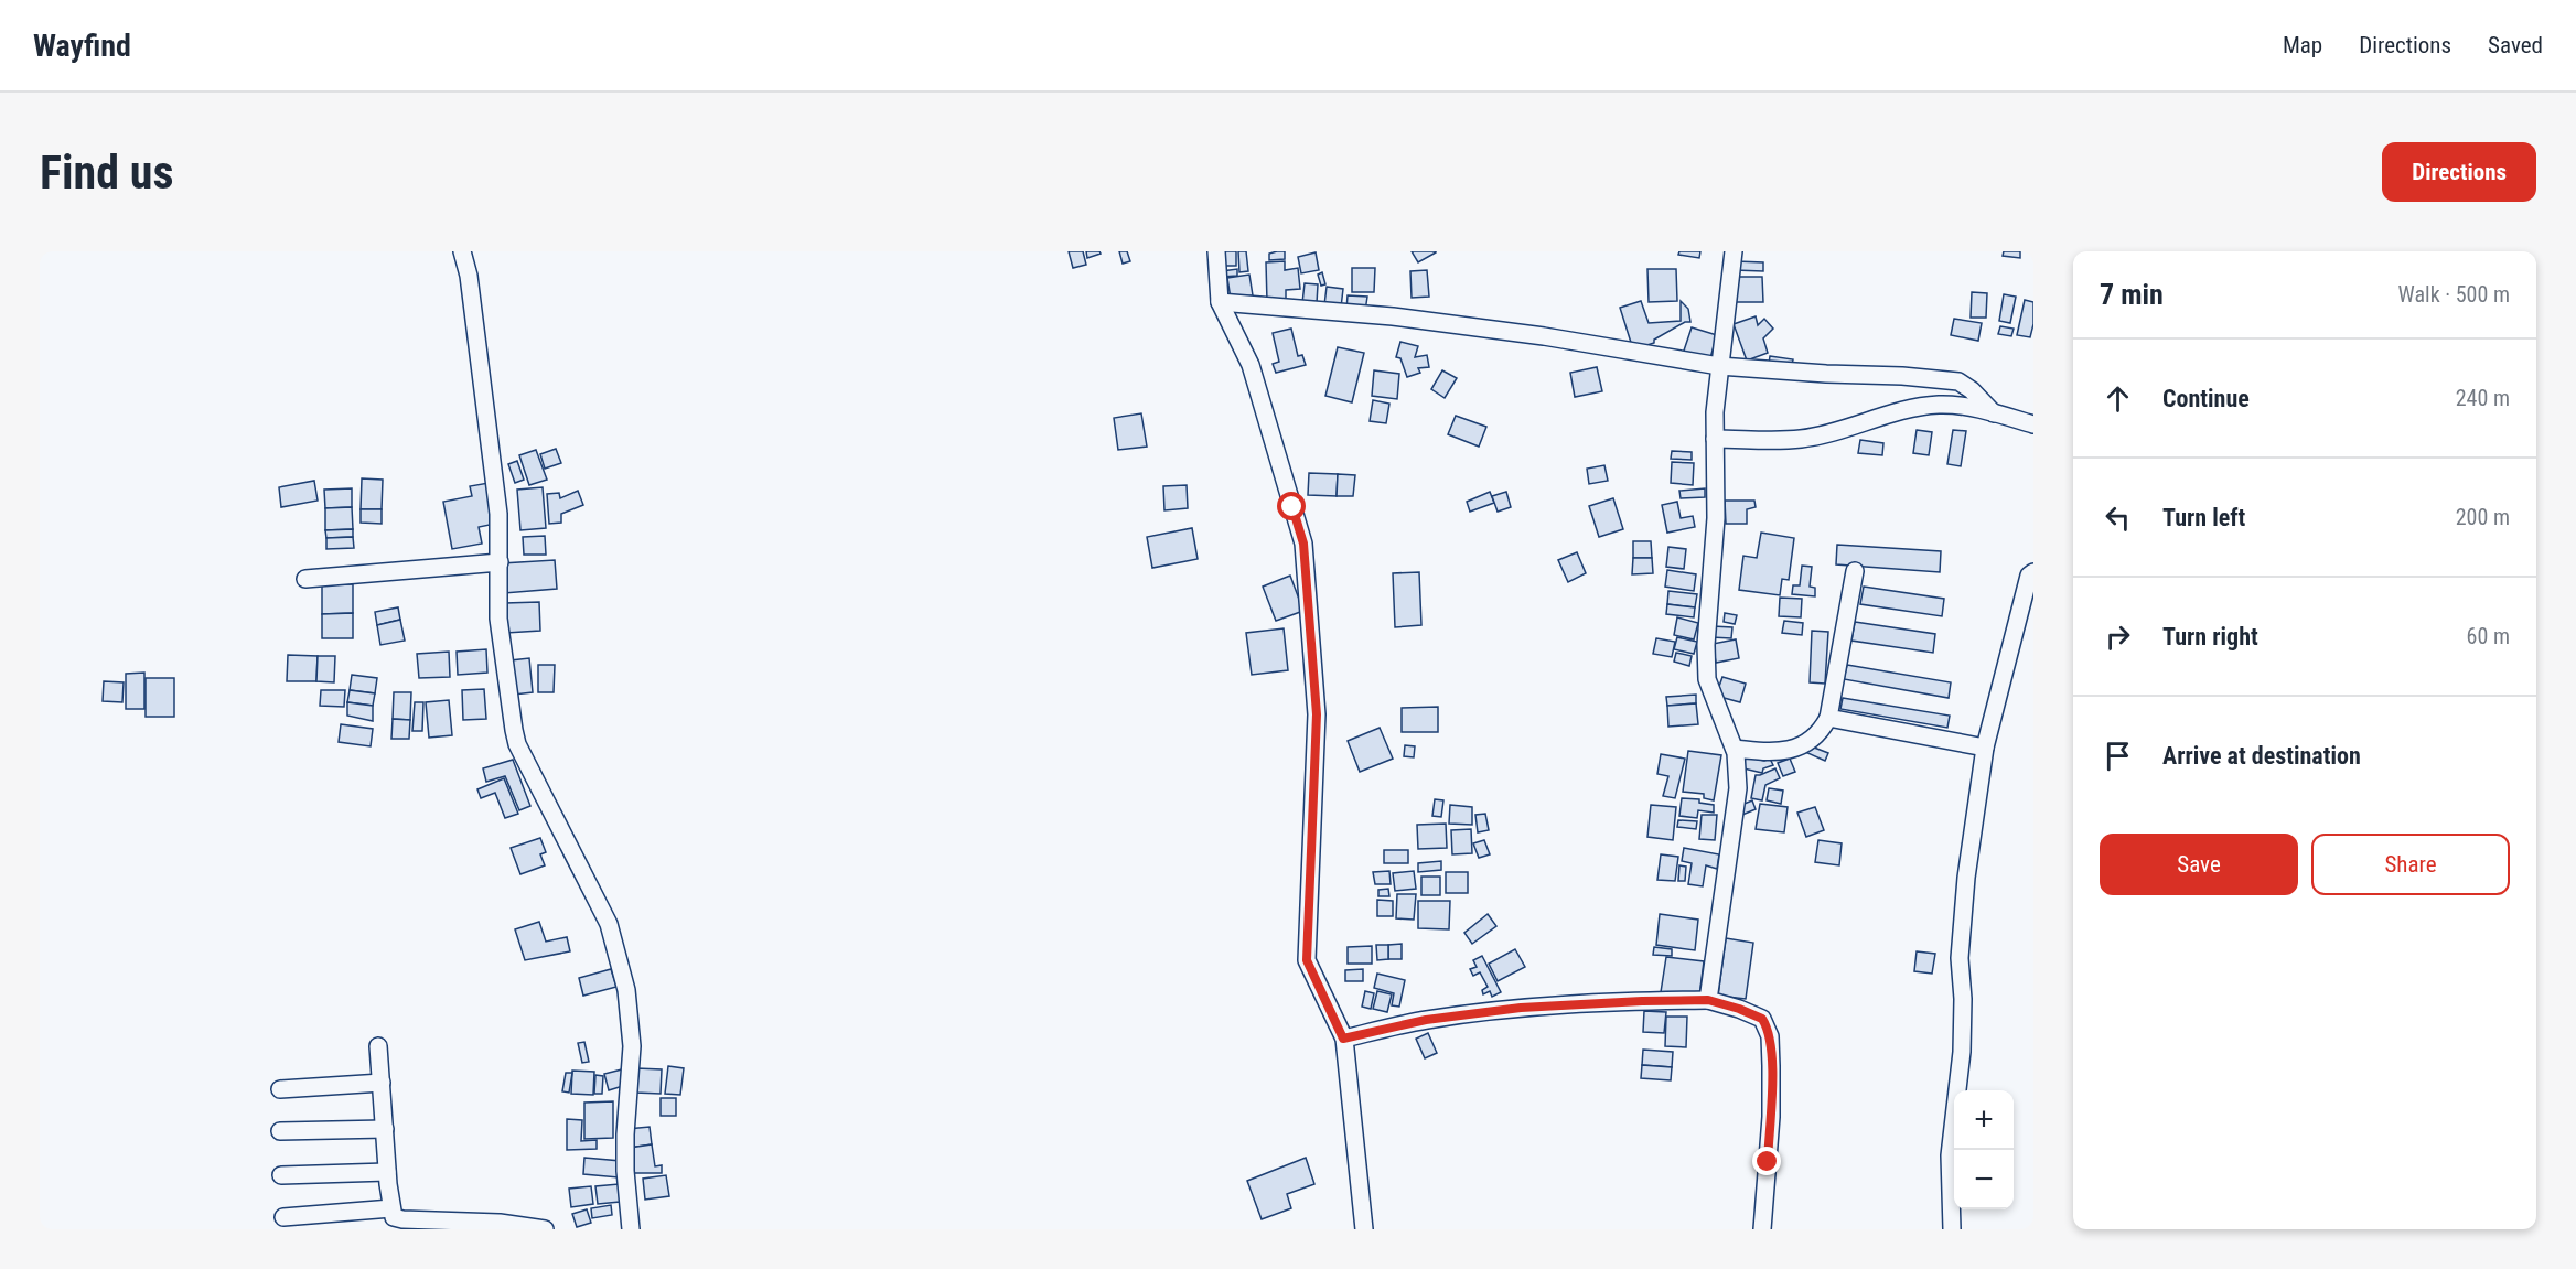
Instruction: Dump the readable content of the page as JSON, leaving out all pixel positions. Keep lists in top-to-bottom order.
{
  "page": {
    "header": "Wayfind",
    "nav": ["Map", "Directions", "Saved"],
    "buttons": [
      "Directions",
      ["Save", "Share"]
    ],
    "title": "Find us",
    "heading": ["7 min", "Walk · 500 m"],
    "list": [
      ["Continue", "240 m"],
      ["Turn left", "200 m"],
      ["Turn right", "60 m"],
      "Arrive at destination"
    ],
    "map_buttons": ["+", "−"]
  }
}
